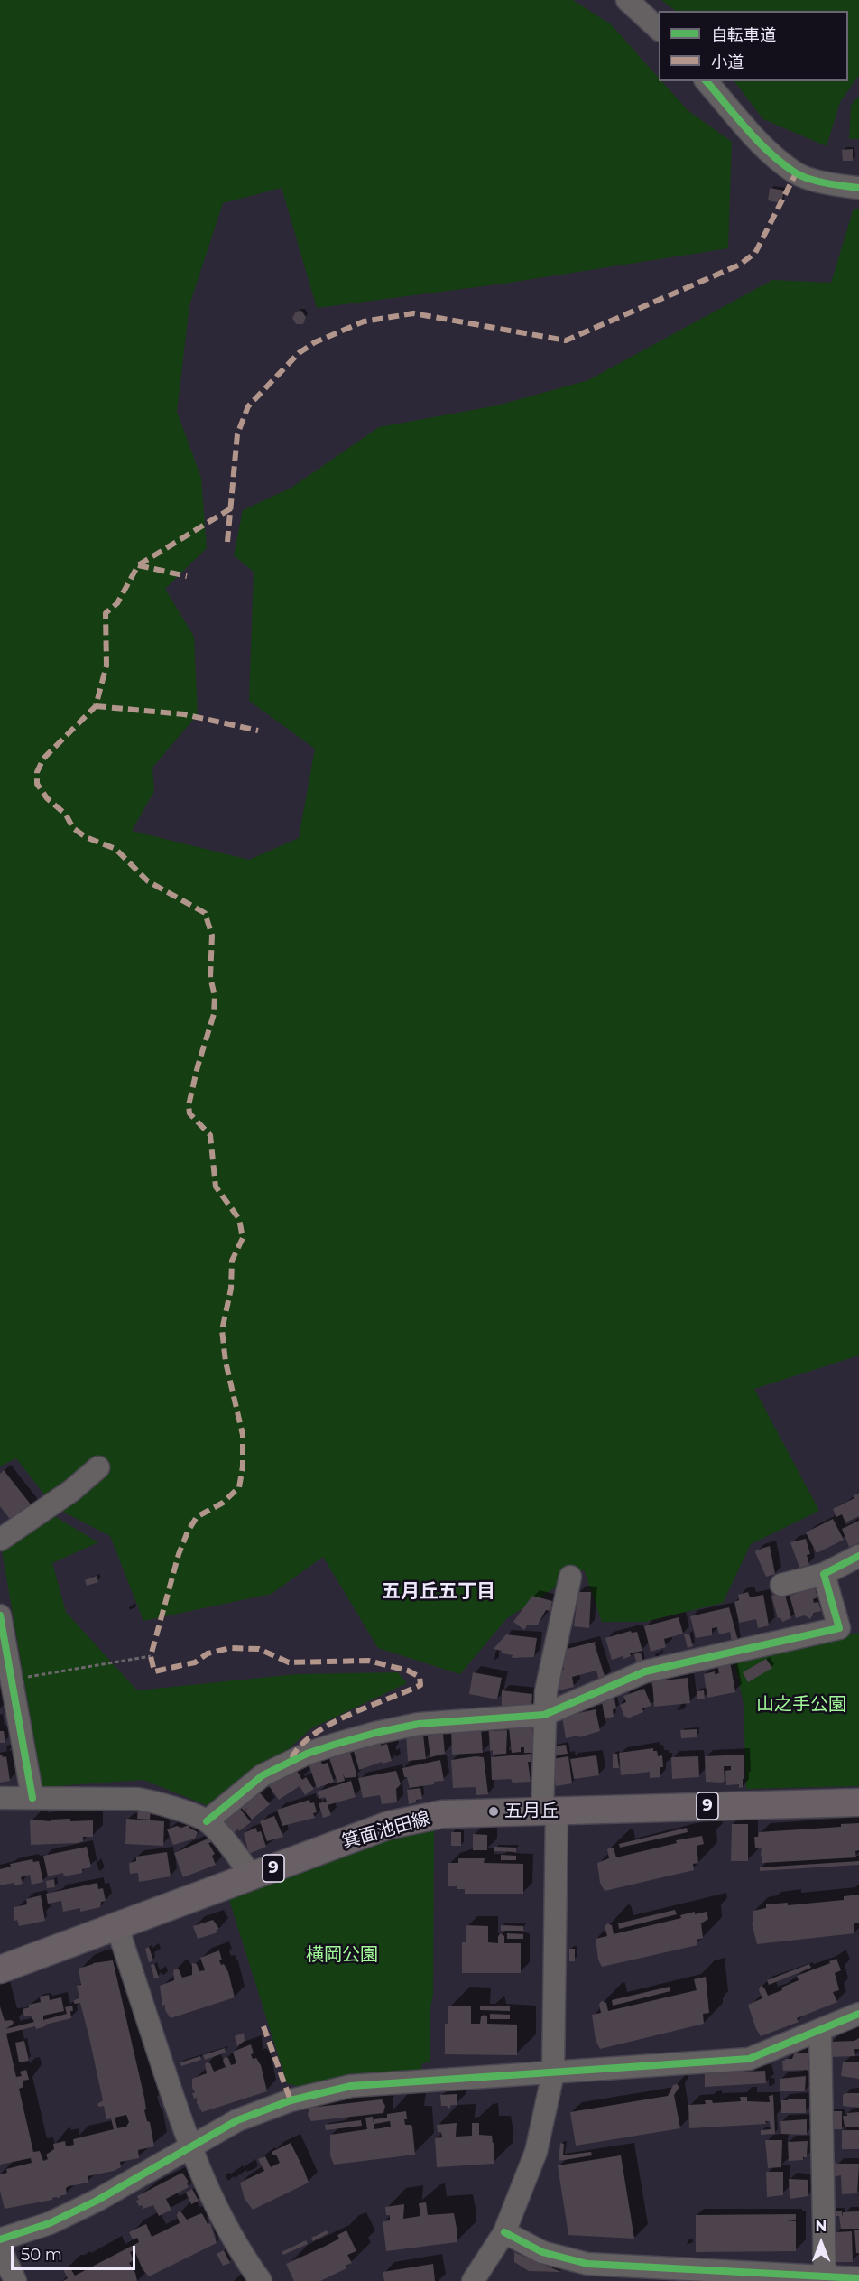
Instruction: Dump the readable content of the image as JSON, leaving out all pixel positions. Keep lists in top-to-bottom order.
{
  "streets": {
    "main road": ["9", "箕面池田線"]
  },
  "districts": ["五月丘五丁目"],
  "parks": ["山之手公園", "横岡公園"],
  "places": ["五月丘"],
  "legend": ["自転車道", "小道"],
  "scale_bar": "50 m",
  "north": "top"
}
